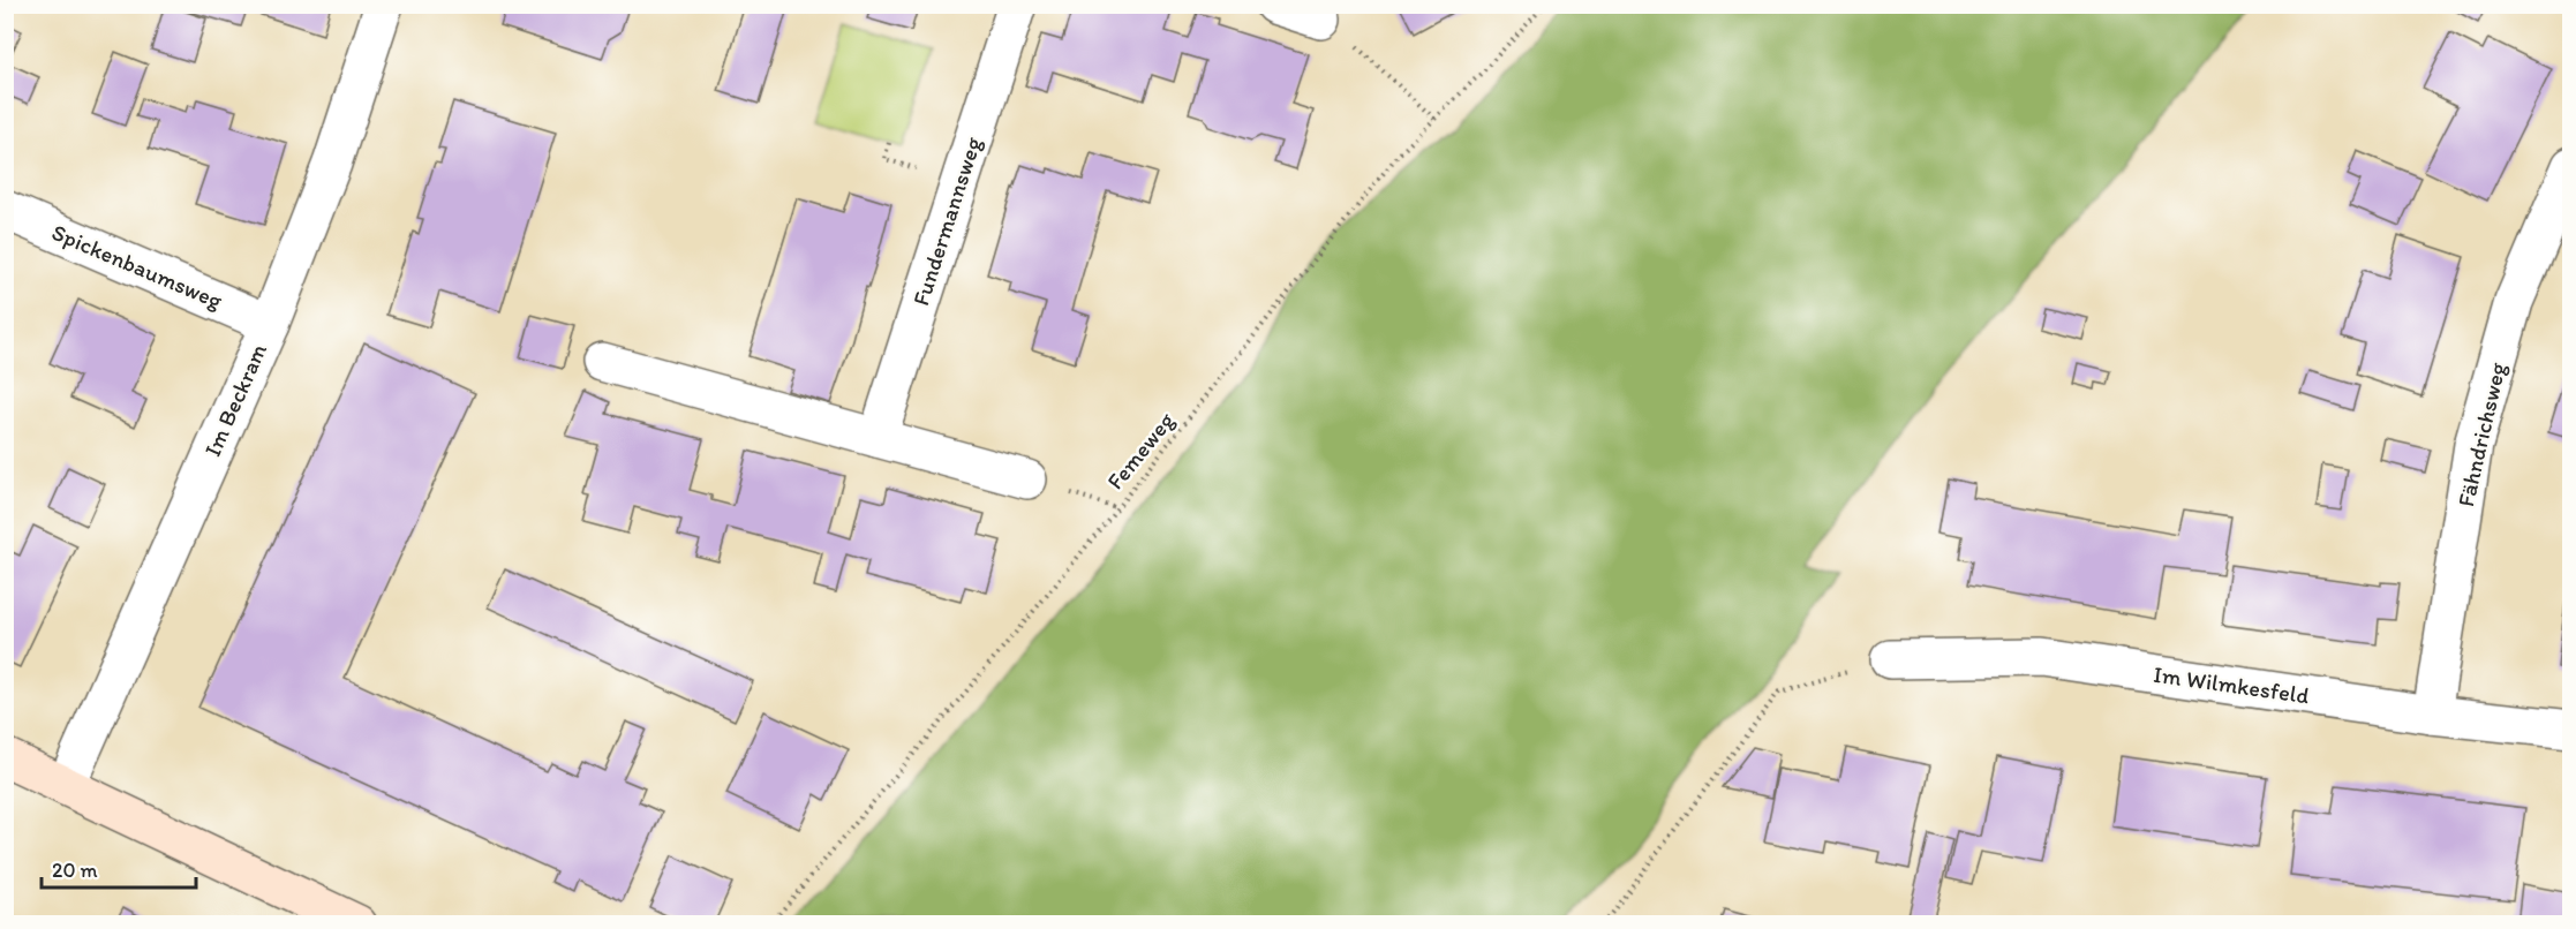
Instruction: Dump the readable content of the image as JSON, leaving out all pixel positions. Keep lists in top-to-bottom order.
{
  "streets": {
    "street": [
      "Fundermannsweg",
      "Spickenbaumsweg",
      "Im Beckram",
      "Fähndrichsweg",
      "Im Wilmkesfeld"
    ],
    "path": ["Femeweg"]
  },
  "crossings": [
    ["Spickenbaumsweg", "Im Beckram"],
    ["Fähndrichsweg", "Im Wilmkesfeld"]
  ],
  "scale_bar": "20 m"
}
